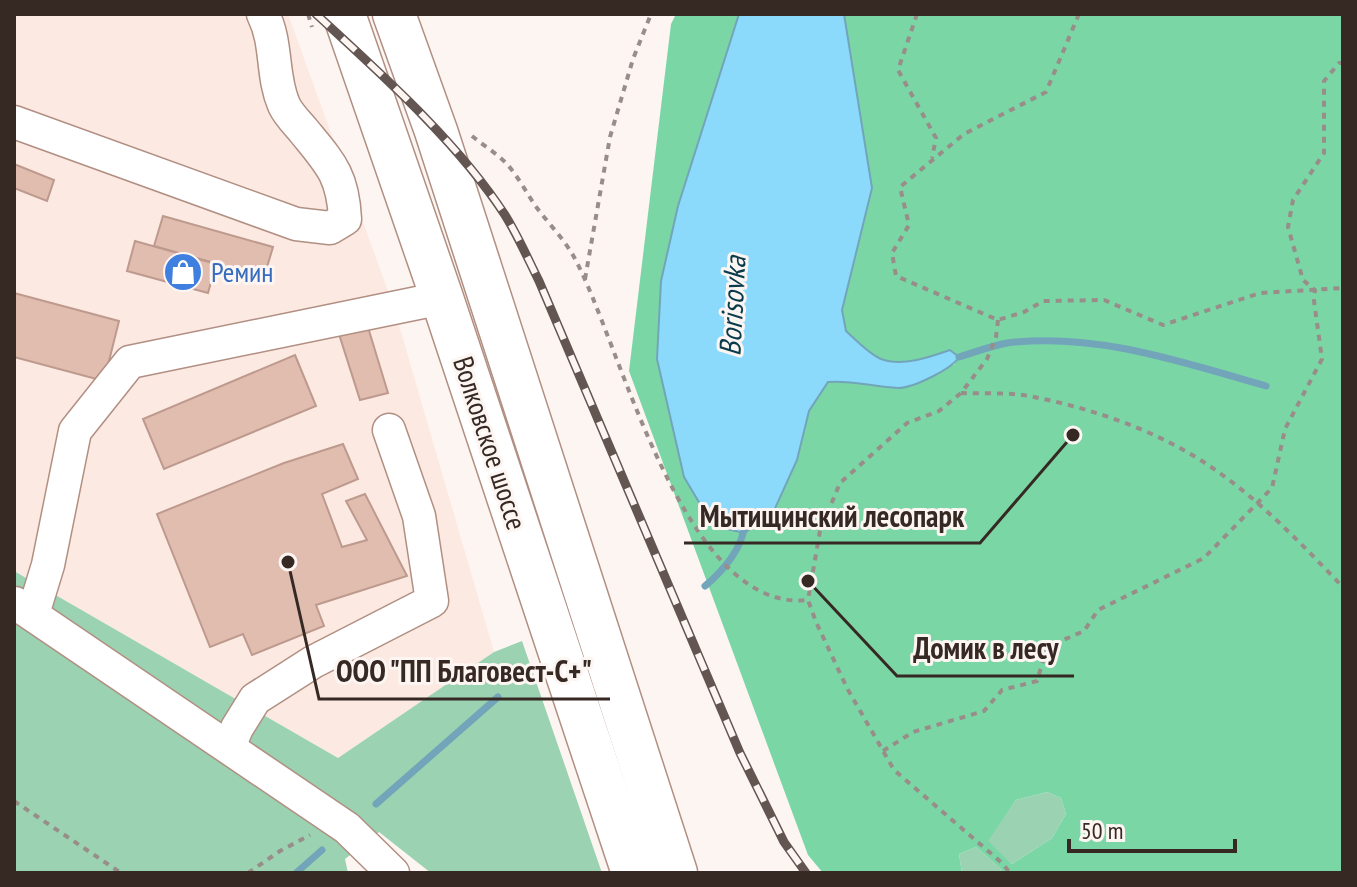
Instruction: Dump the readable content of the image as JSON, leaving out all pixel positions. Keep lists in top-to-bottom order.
{
  "streets": {
    "main road": ["Волковское шоссе"]
  },
  "water": ["Borisovka"],
  "places": {
    "shop": ["Ремин"],
    "other": ["Мытищинский лесопарк", "ООО \"ПП Благовест-С+\"", "Домик в лесу"]
  },
  "scale_bar": "50 m"
}
